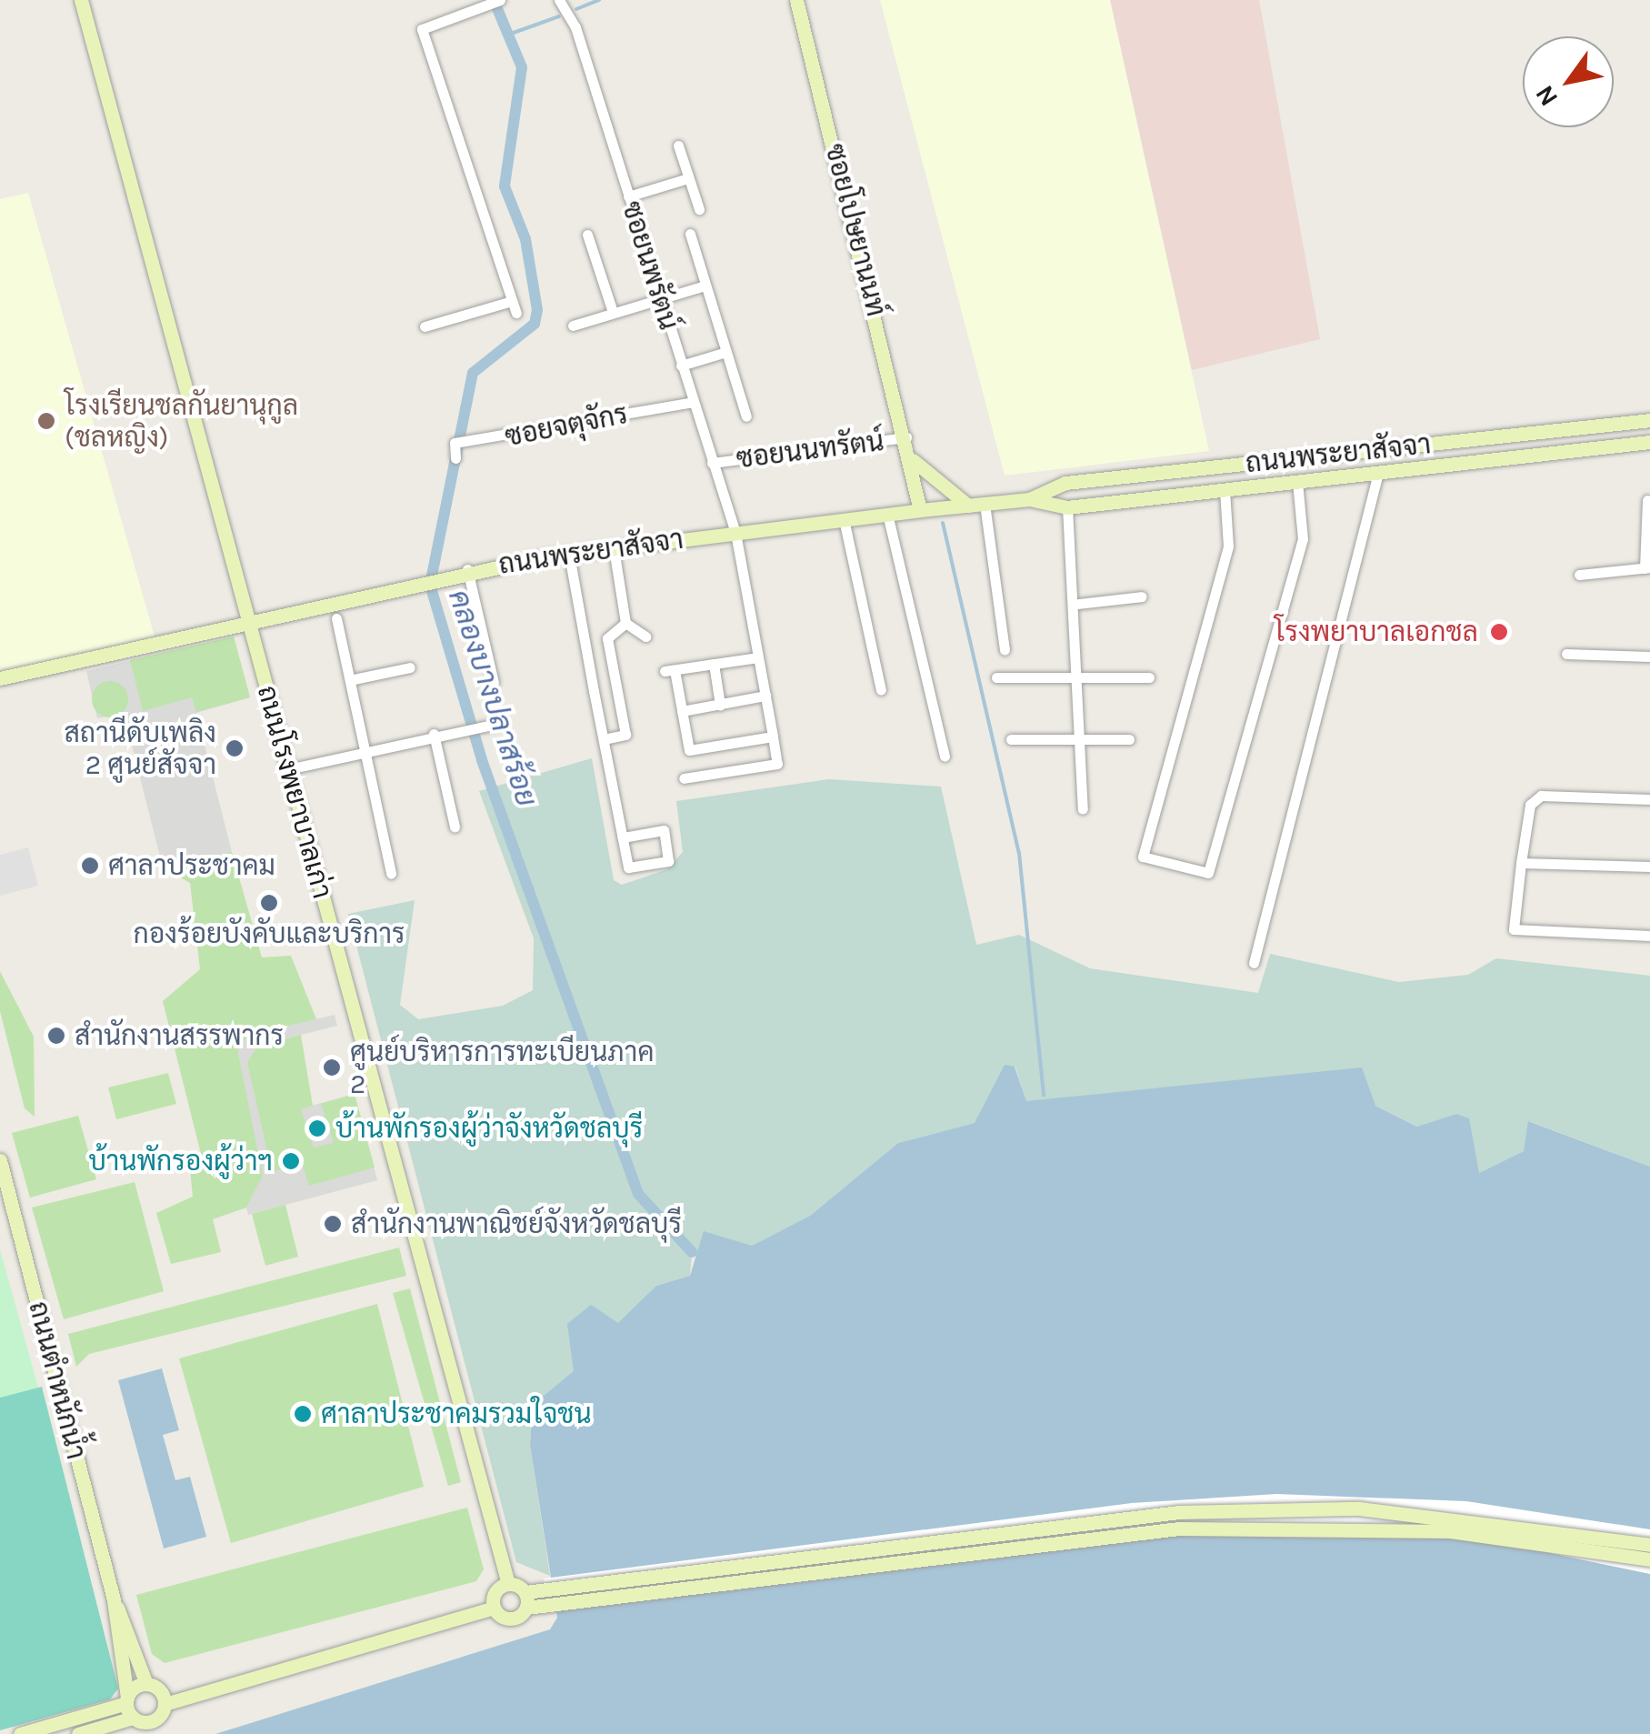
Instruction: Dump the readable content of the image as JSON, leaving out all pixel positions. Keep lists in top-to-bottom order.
{
  "streets": {
    "main road": [
      "ซอยโปษยานนท์",
      "ถนนพระยาสัจจา",
      "ถนนโรงพยาบาลเก่า",
      "ถนนตำหนักน้ำ"
    ],
    "street": ["ซอยนพรัตน์", "ซอยจตุจักร", "ซอยนนทรัตน์"]
  },
  "crossings": [
    ["ซอยโปษยานนท์", "ซอยนนทรัตน์"],
    ["ซอยโปษยานนท์", "ถนนพระยาสัจจา"],
    ["ซอยนพรัตน์", "ซอยจตุจักร"],
    ["ซอยนพรัตน์", "ซอยนนทรัตน์"],
    ["ซอยนพรัตน์", "ถนนพระยาสัจจา"],
    ["ถนนพระยาสัจจา", "ถนนโรงพยาบาลเก่า"]
  ],
  "water": ["คลองบางปลาสร้อย"],
  "places": [
    "โรงเรียนชลกันยานุกูล (ชลหญิง)",
    "โรงพยาบาลเอกชล",
    "สถานีดับเพลิง 2 ศูนย์สัจจา",
    "ศาลาประชาคม",
    "กองร้อยบังคับและบริการ",
    "สำนักงานสรรพากร",
    "ศูนย์บริหารการทะเบียนภาค 2",
    "บ้านพักรองผู้ว่าจังหวัดชลบุรี",
    "บ้านพักรองผู้ว่าฯ",
    "สำนักงานพาณิชย์จังหวัดชลบุรี",
    "ศาลาประชาคมรวมใจชน"
  ],
  "north": "bottom left"
}
